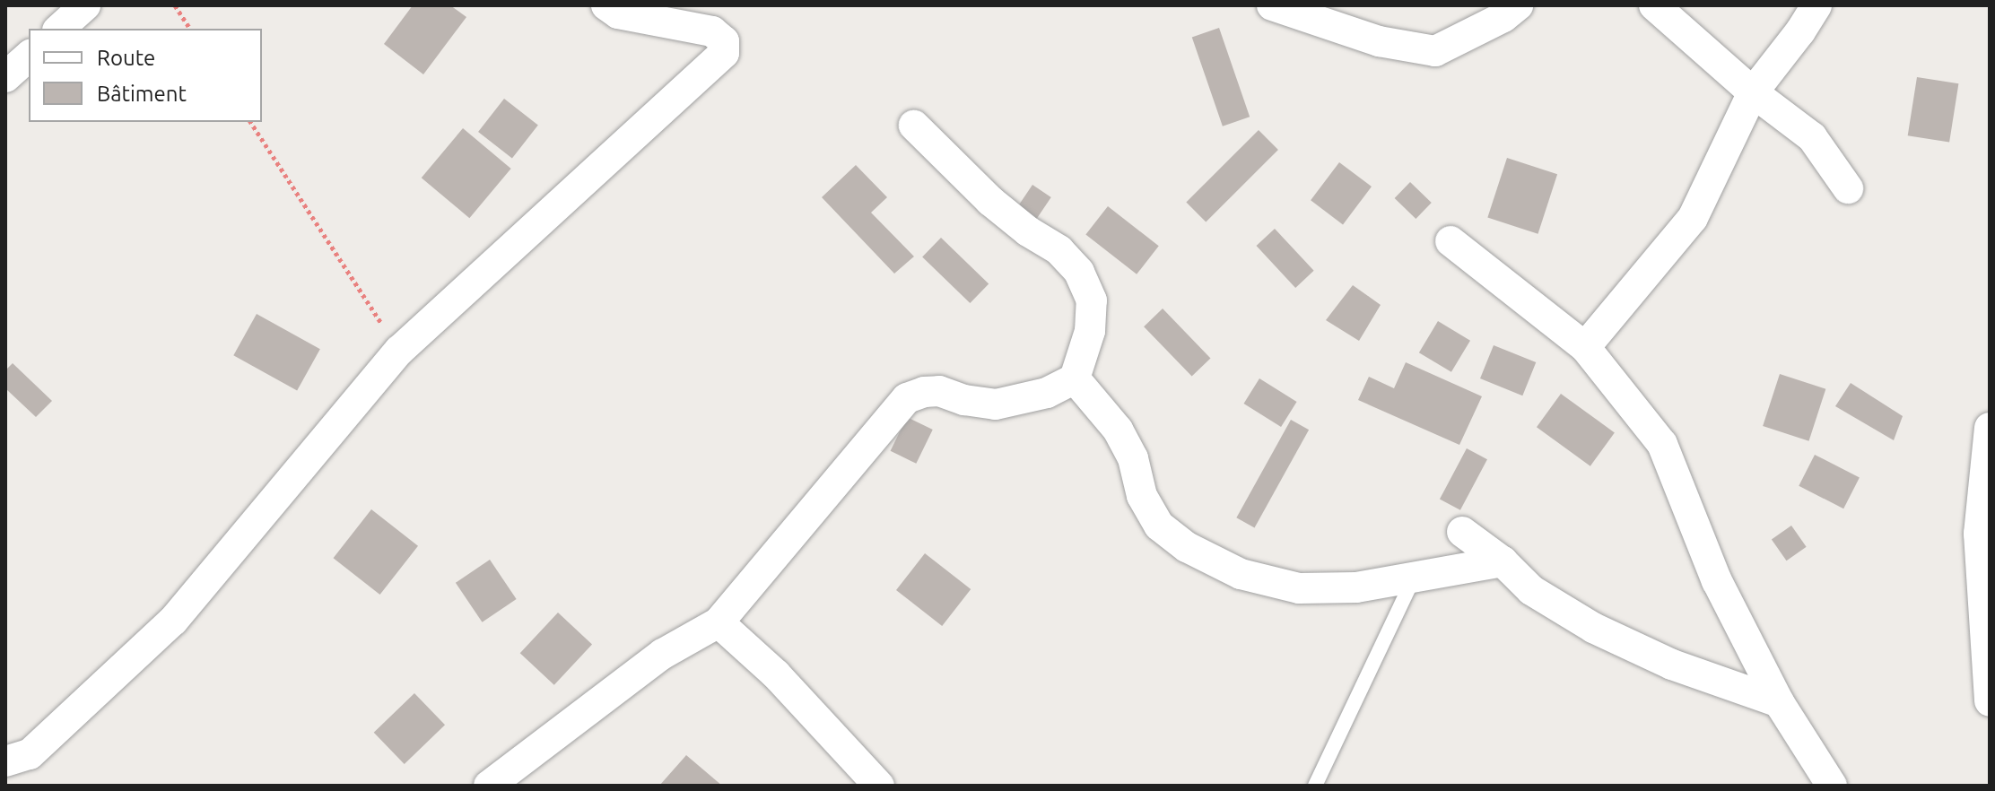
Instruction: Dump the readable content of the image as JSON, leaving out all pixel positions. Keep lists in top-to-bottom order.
{
  "legend": ["Route", "Bâtiment"]
}
